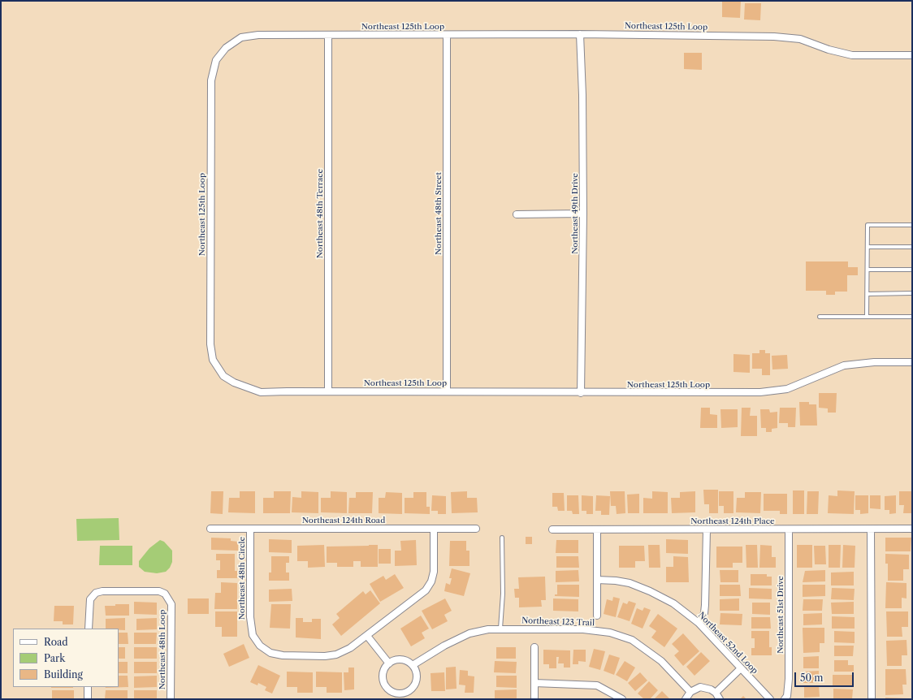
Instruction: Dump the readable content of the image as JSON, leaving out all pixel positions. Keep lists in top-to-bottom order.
{
  "streets": {
    "street": [
      "Northeast 125th Loop",
      "Northeast 48th Terrace",
      "Northeast 48th Street",
      "Northeast 49th Drive",
      "Northeast 124th Road",
      "Northeast 124th Place",
      "Northeast 48th Circle",
      "Northeast 51st Drive",
      "Northeast 123 Trail",
      "Northeast 52nd Loop",
      "Northeast 48th Loop"
    ]
  },
  "crossings": [
    ["Northeast 125th Loop", "Northeast 48th Terrace"],
    ["Northeast 125th Loop", "Northeast 48th Street"],
    ["Northeast 125th Loop", "Northeast 49th Drive"],
    ["Northeast 124th Road", "Northeast 48th Circle"],
    ["Northeast 124th Place", "Northeast 51st Drive"]
  ],
  "legend": ["Road", "Park", "Building"],
  "scale_bar": "50 m"
}
